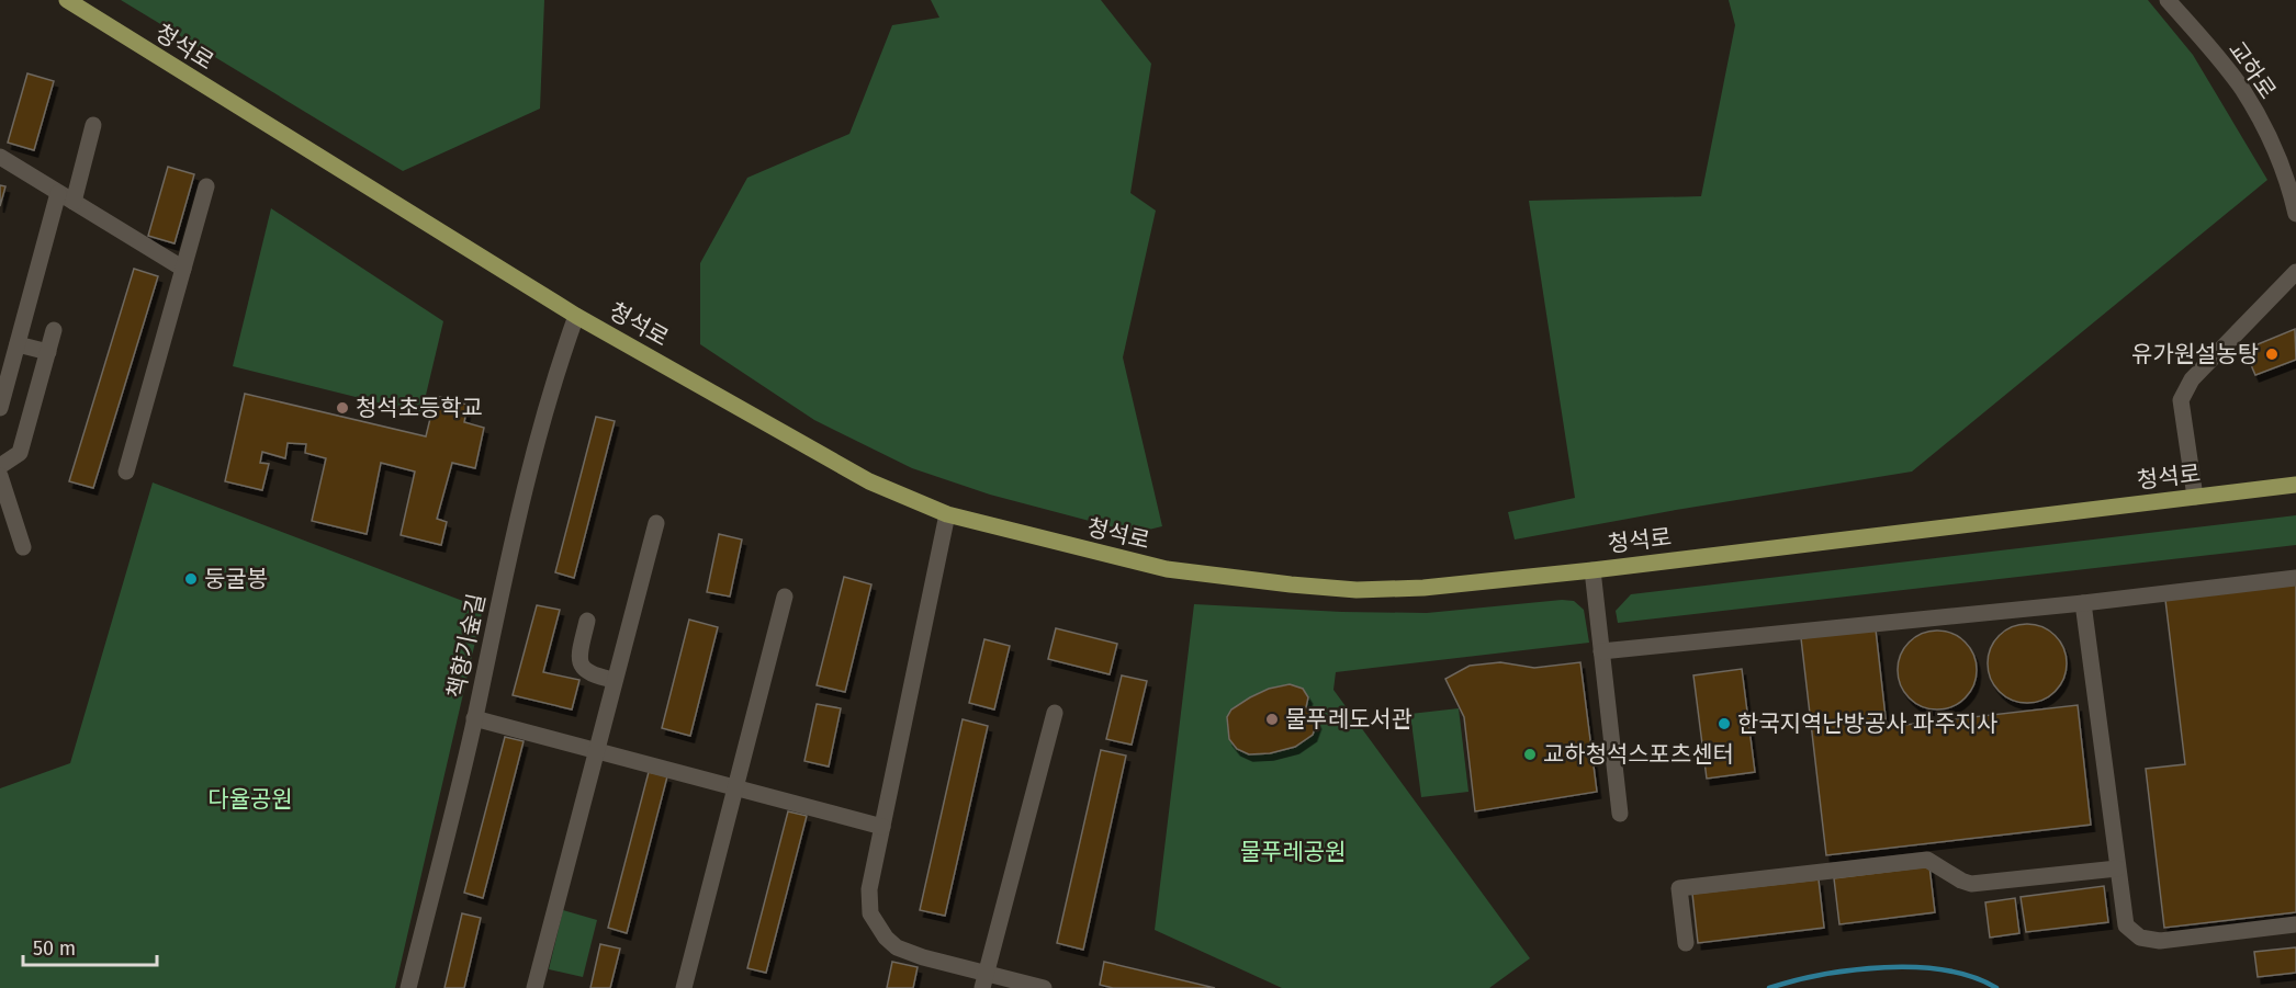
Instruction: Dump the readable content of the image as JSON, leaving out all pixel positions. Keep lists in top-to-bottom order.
{
  "streets": {
    "main road": ["청석로"],
    "street": ["교하로", "책향기숲길"]
  },
  "crossings": [
    ["청석로", "책향기숲길"]
  ],
  "parks": ["다율공원", "물푸레공원"],
  "places": [
    "유가원설농탕",
    "청석초등학교",
    "둥굴봉",
    "물푸레도서관",
    "한국지역난방공사 파주지사",
    "교하청석스포츠센터"
  ],
  "scale_bar": "50 m"
}
